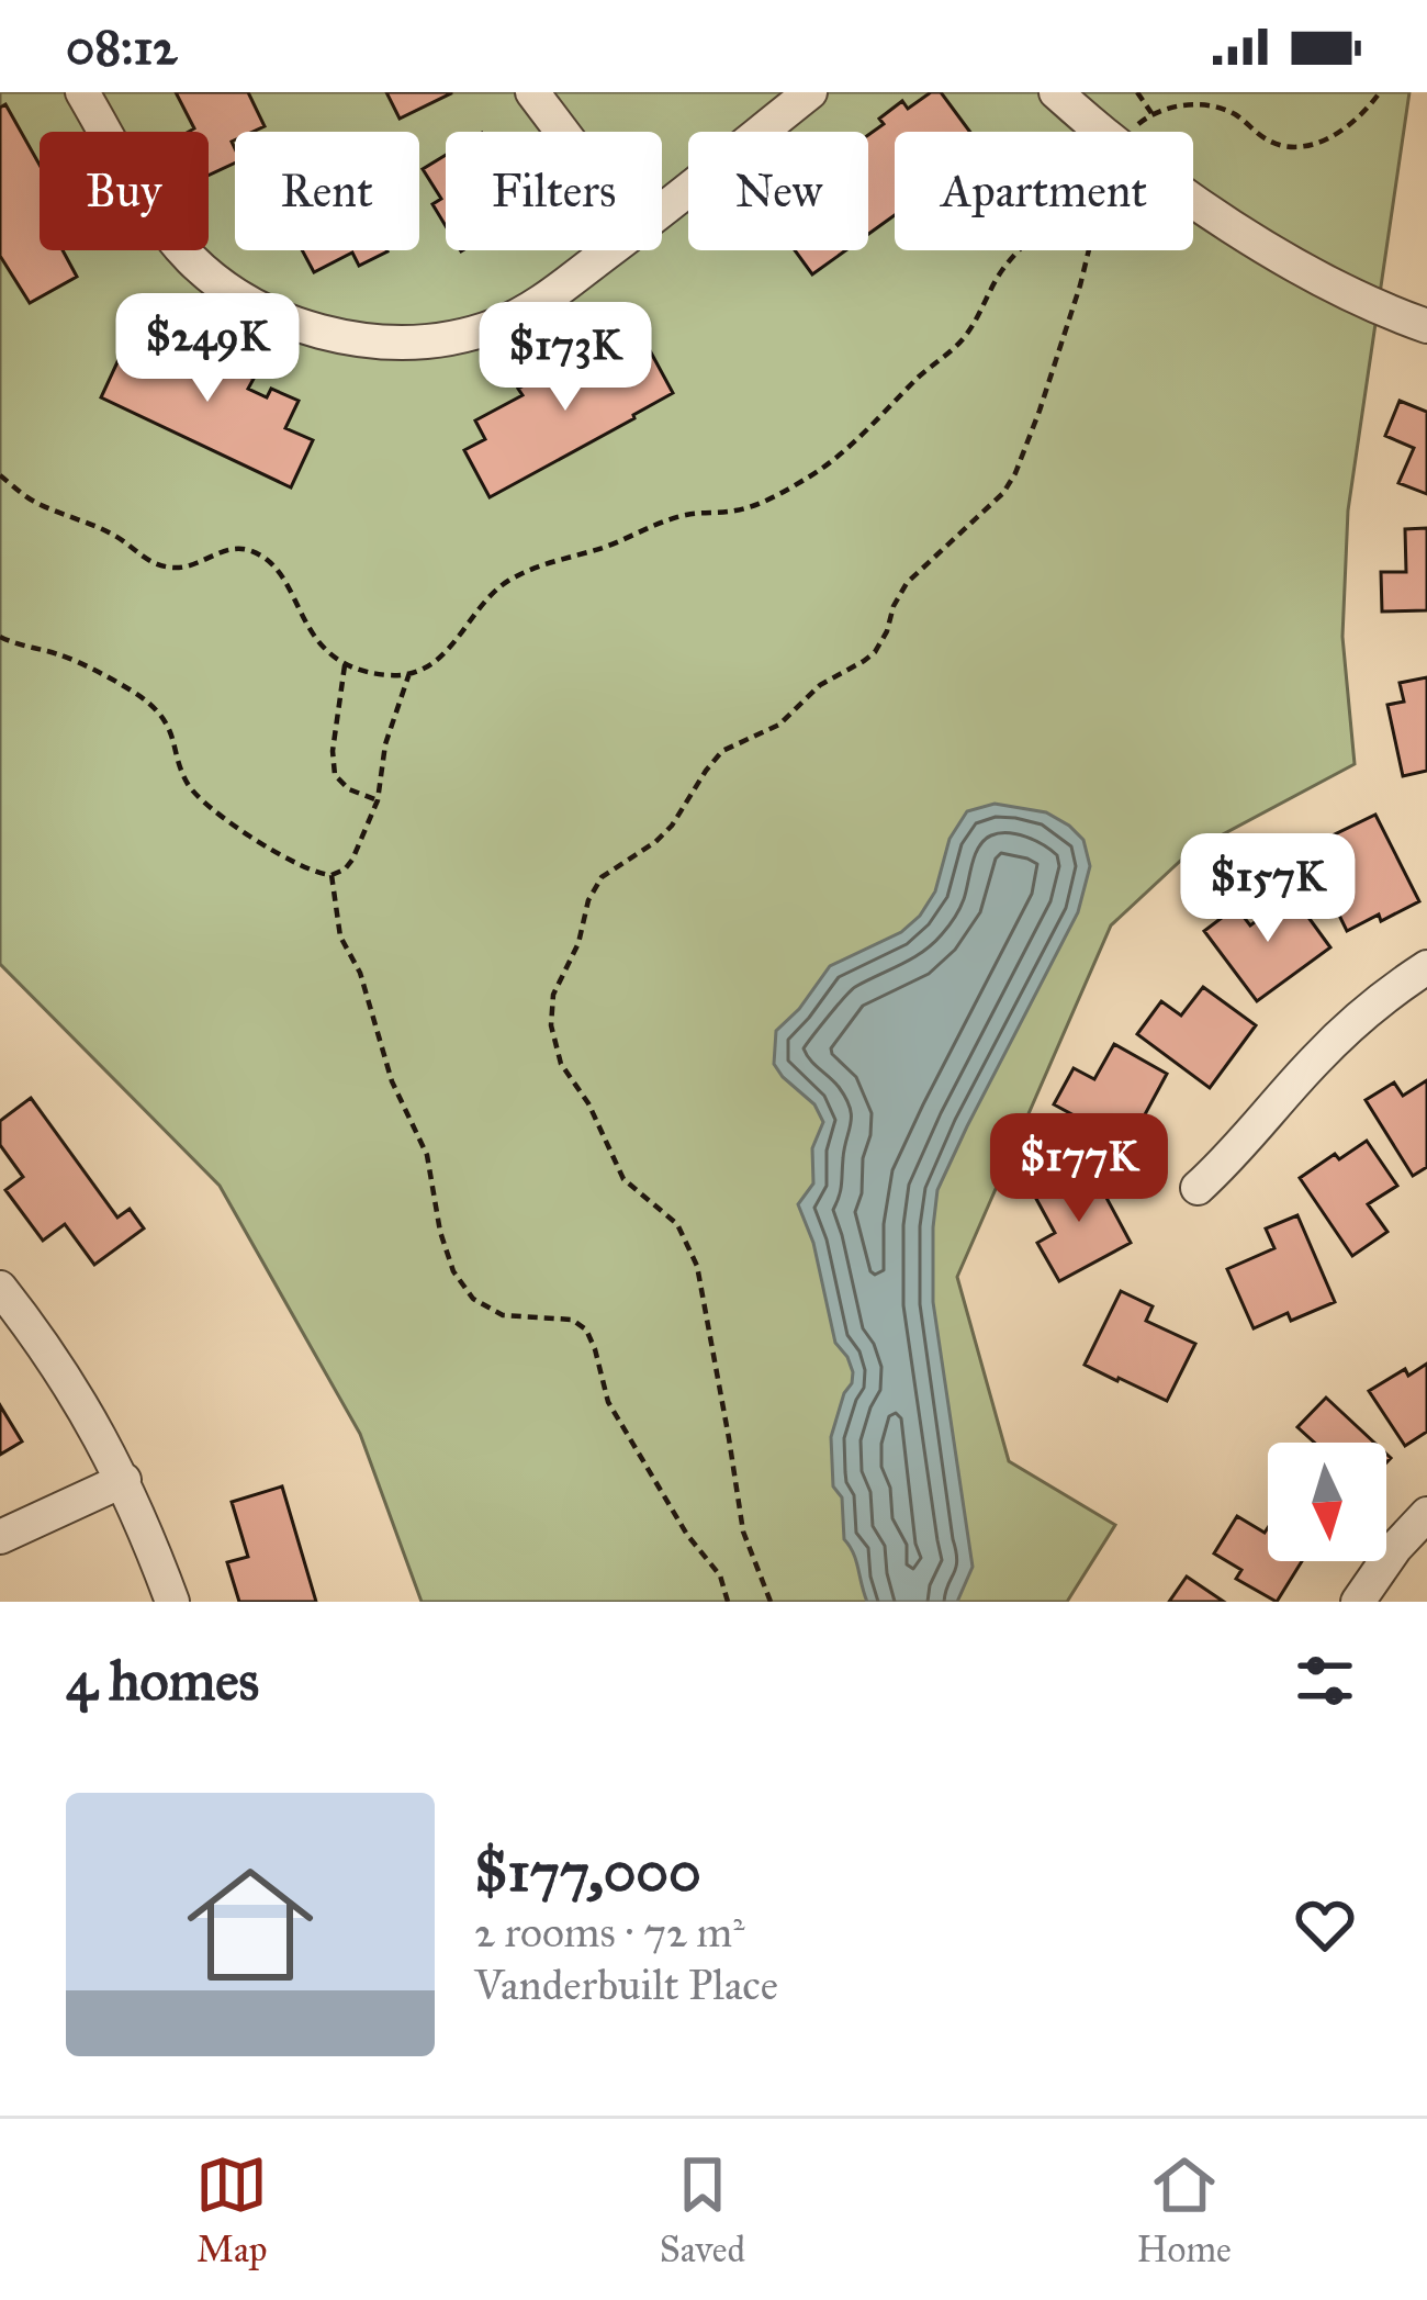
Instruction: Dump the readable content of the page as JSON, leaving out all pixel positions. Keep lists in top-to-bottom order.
{
  "north": "bottom",
  "page": {
    "status": "08:12",
    "chip": [
      "Buy",
      "Rent",
      "Filters",
      "New",
      "Apartment"
    ],
    "price": [
      "$249K",
      "$173K",
      "$157K",
      "$177K"
    ],
    "heading": "4 homes",
    "list": [
      {
        "name": "$177,000",
        "note": "2 rooms · 72 m² · Vanderbuilt Place"
      }
    ],
    "tabs": ["Map", "Saved", "Home"]
  }
}
